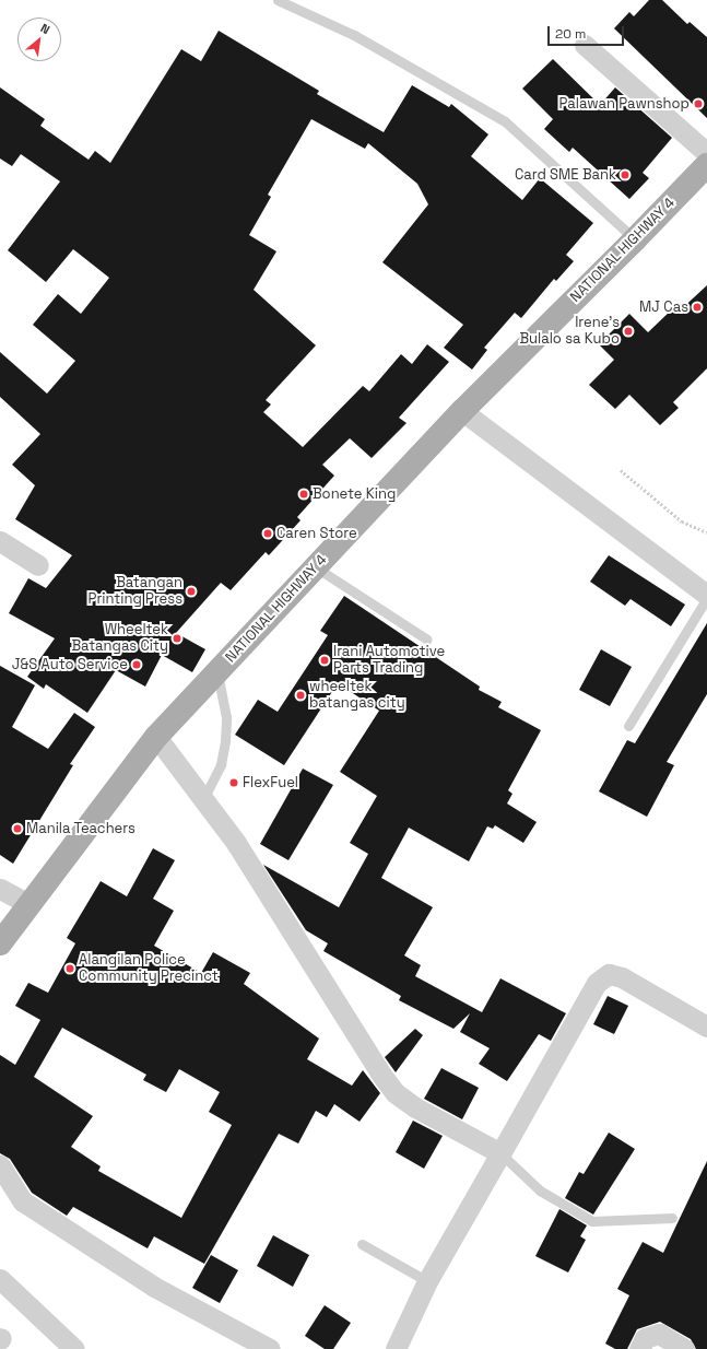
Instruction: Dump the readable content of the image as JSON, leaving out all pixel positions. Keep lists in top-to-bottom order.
{
  "streets": {
    "main road": ["NATIONAL HIGHWAY 4"]
  },
  "places": [
    "Palawan Pawnshop",
    "Card SME Bank",
    "MJ Cas",
    "Irene's Bulalo sa Kubo",
    "Bonete King",
    "Caren Store",
    "Batangan Printing Press",
    "Wheeltek Batangas City",
    "Irani Automotive Parts Trading",
    "J&S Auto Service",
    "wheeltek batangas city",
    "FlexFuel",
    "Manila Teachers",
    "Alangilan Police Community Precinct"
  ],
  "scale_bar": "20 m",
  "north": "top right"
}
